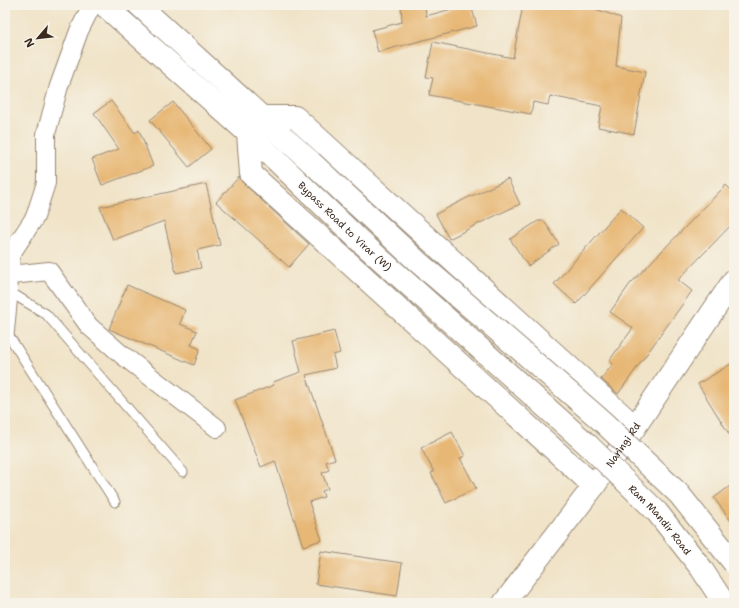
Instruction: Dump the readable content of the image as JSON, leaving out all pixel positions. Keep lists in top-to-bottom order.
{
  "streets": {
    "main road": ["Bypass Road to Virar (W)", "Naringi Rd", "Ram Mandir Road"]
  },
  "crossings": [
    ["Bypass Road to Virar (W)", "Ram Mandir Road"]
  ],
  "north": "bottom left"
}
